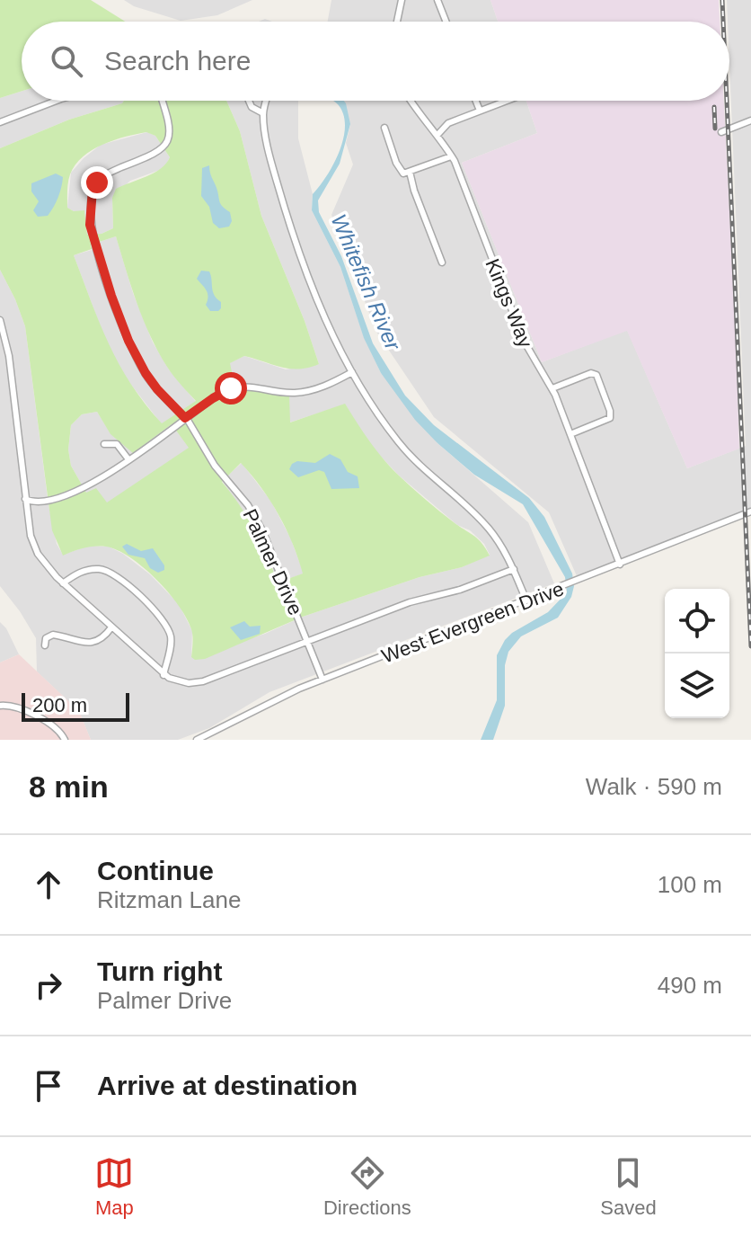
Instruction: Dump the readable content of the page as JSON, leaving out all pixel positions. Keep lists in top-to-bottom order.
{
  "streets": {
    "street": ["Kings Way", "Palmer Drive", "West Evergreen Drive"]
  },
  "crossings": [
    ["Kings Way", "West Evergreen Drive"],
    ["Palmer Drive", "West Evergreen Drive"]
  ],
  "water": ["Whitefish River"],
  "scale_bar": "200 m",
  "page": {
    "search": "Search here",
    "scale": "200 m",
    "heading": ["8 min", "Walk · 590 m"],
    "list": [
      ["Continue", "Ritzman Lane", "100 m"],
      ["Turn right", "Palmer Drive", "490 m"],
      "Arrive at destination"
    ],
    "nav": ["Map", "Directions", "Saved"]
  }
}
